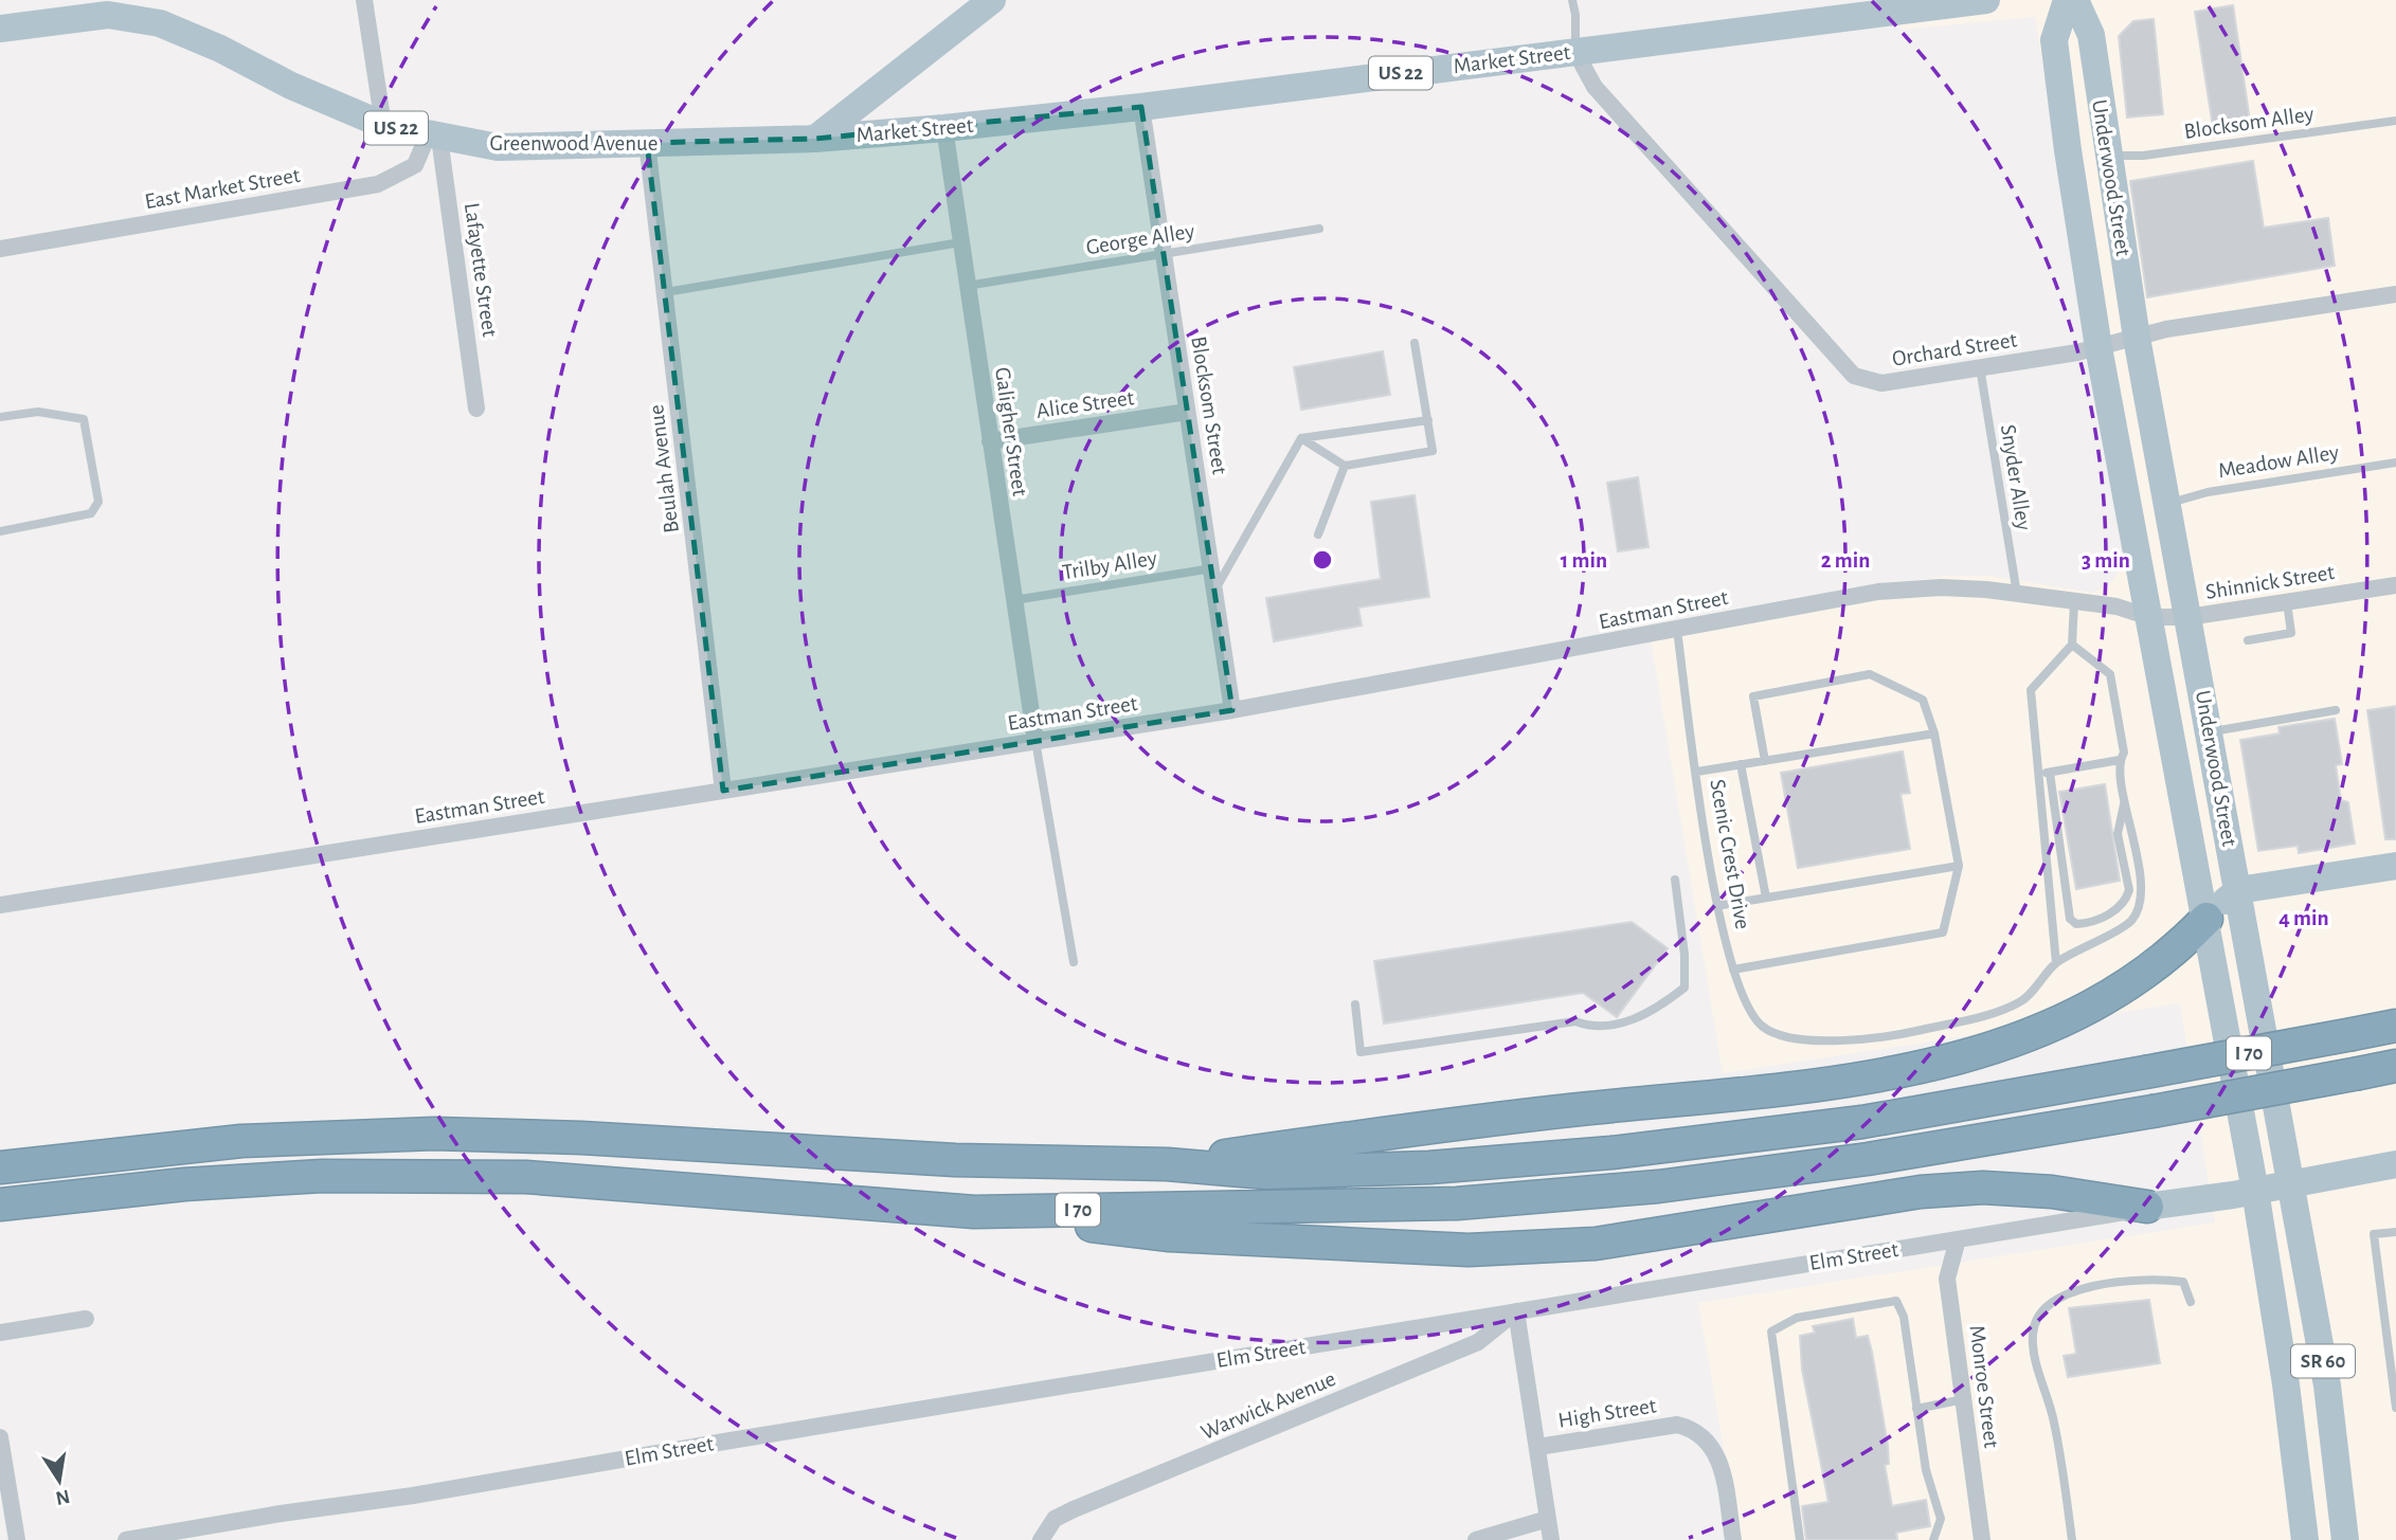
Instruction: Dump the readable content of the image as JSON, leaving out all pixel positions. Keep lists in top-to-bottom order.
{
  "streets": {
    "highway": ["I 70"],
    "main road": [
      "Market Street",
      "US 22",
      "Greenwood Avenue",
      "Underwood Street",
      "Elm Street",
      "SR 60"
    ],
    "street": [
      "East Market Street",
      "Lafayette Street",
      "Orchard Street",
      "Alice Street",
      "Blocksom Street",
      "Galigher Street",
      "Beulah Avenue",
      "Shinnick Street",
      "Eastman Street",
      "Monroe Street",
      "Warwick Avenue",
      "High Street"
    ],
    "lane": [
      "Blocksom Alley",
      "George Alley",
      "Meadow Alley",
      "Snyder Alley",
      "Trilby Alley",
      "Scenic Crest Drive"
    ]
  },
  "crossings": [
    ["Market Street", "Greenwood Avenue"],
    ["Market Street", "Orchard Street"],
    ["Market Street", "Blocksom Street"],
    ["Market Street", "Galigher Street"],
    ["Blocksom Alley", "Underwood Street"],
    ["Greenwood Avenue", "East Market Street"],
    ["Greenwood Avenue", "Lafayette Street"],
    ["Greenwood Avenue", "Beulah Avenue"],
    ["Underwood Street", "Orchard Street"],
    ["Underwood Street", "Meadow Alley"],
    ["Underwood Street", "Shinnick Street"],
    ["Underwood Street", "Eastman Street"],
    ["Underwood Street", "Elm Street"],
    ["East Market Street", "Lafayette Street"],
    ["George Alley", "Blocksom Street"],
    ["George Alley", "Galigher Street"],
    ["Orchard Street", "Snyder Alley"],
    ["Alice Street", "Blocksom Street"],
    ["Alice Street", "Galigher Street"],
    ["Blocksom Street", "Trilby Alley"],
    ["Blocksom Street", "Eastman Street"],
    ["Galigher Street", "Trilby Alley"],
    ["Galigher Street", "Eastman Street"],
    ["Beulah Avenue", "Eastman Street"],
    ["Snyder Alley", "Eastman Street"],
    ["Shinnick Street", "Eastman Street"],
    ["Eastman Street", "Scenic Crest Drive"],
    ["Elm Street", "Monroe Street"],
    ["Elm Street", "Warwick Avenue"]
  ],
  "north": "bottom",
  "rings": [
    "1 min",
    "2 min",
    "3 min",
    "4 min"
  ]
}
